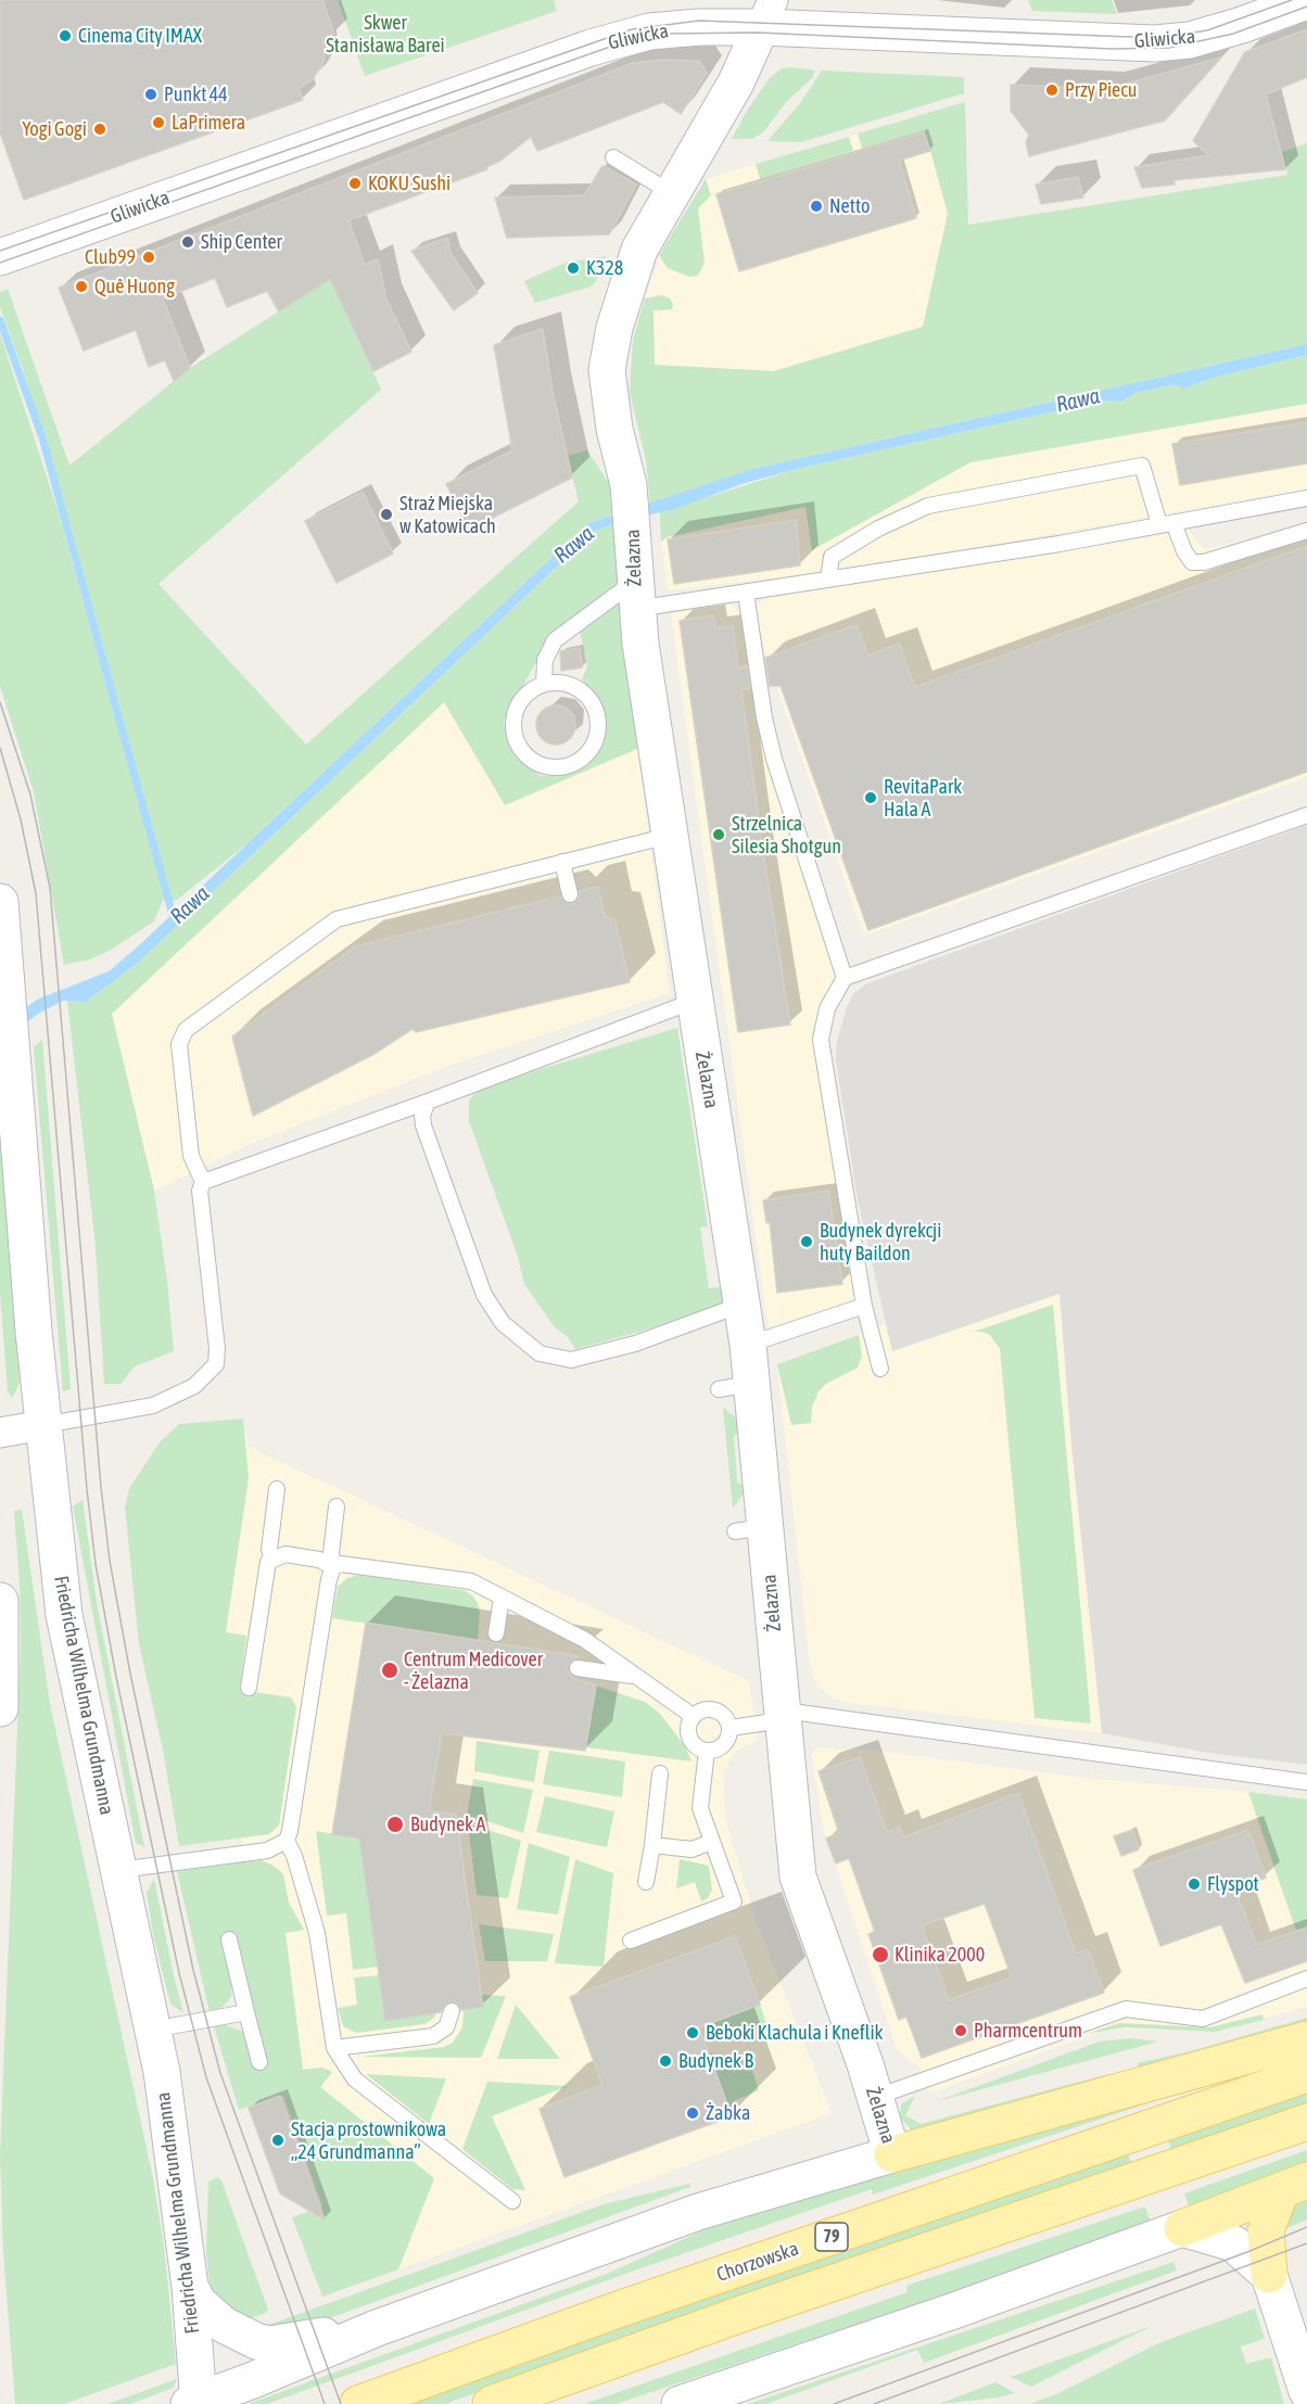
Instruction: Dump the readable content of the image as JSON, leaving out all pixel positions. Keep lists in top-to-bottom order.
{
  "streets": {
    "main road": ["79", "Chorzowska"],
    "street": ["Gliwicka", "Żelazna", "Friedricha Wilhelma Grundmanna"]
  },
  "crossings": [
    ["Gliwicka", "Żelazna"]
  ],
  "water": ["Rawa"],
  "parks": ["Skwer Stanisława Barei"],
  "places": [
    "Cinema City IMAX",
    "Przy Piecu",
    "Punkt 44",
    "LaPrimera",
    "Yogi Gogi",
    "KOKU Sushi",
    "Netto",
    "Ship Center",
    "Club99",
    "K328",
    "Quê Huong",
    "Straż Miejska w Katowicach",
    "RevitaPark Hala A",
    "Strzelnica Silesia Shotgun",
    "Budynek dyrekcji huty Baildon",
    "Centrum Medicover - Żelazna",
    "Budynek A",
    "Flyspot",
    "Klinika 2000",
    "Pharmcentrum",
    "Beboki Klachula i Kneflik",
    "Budynek B",
    "Żabka",
    "Stacja prostownikowa „24 Grundmanna”"
  ]
}
